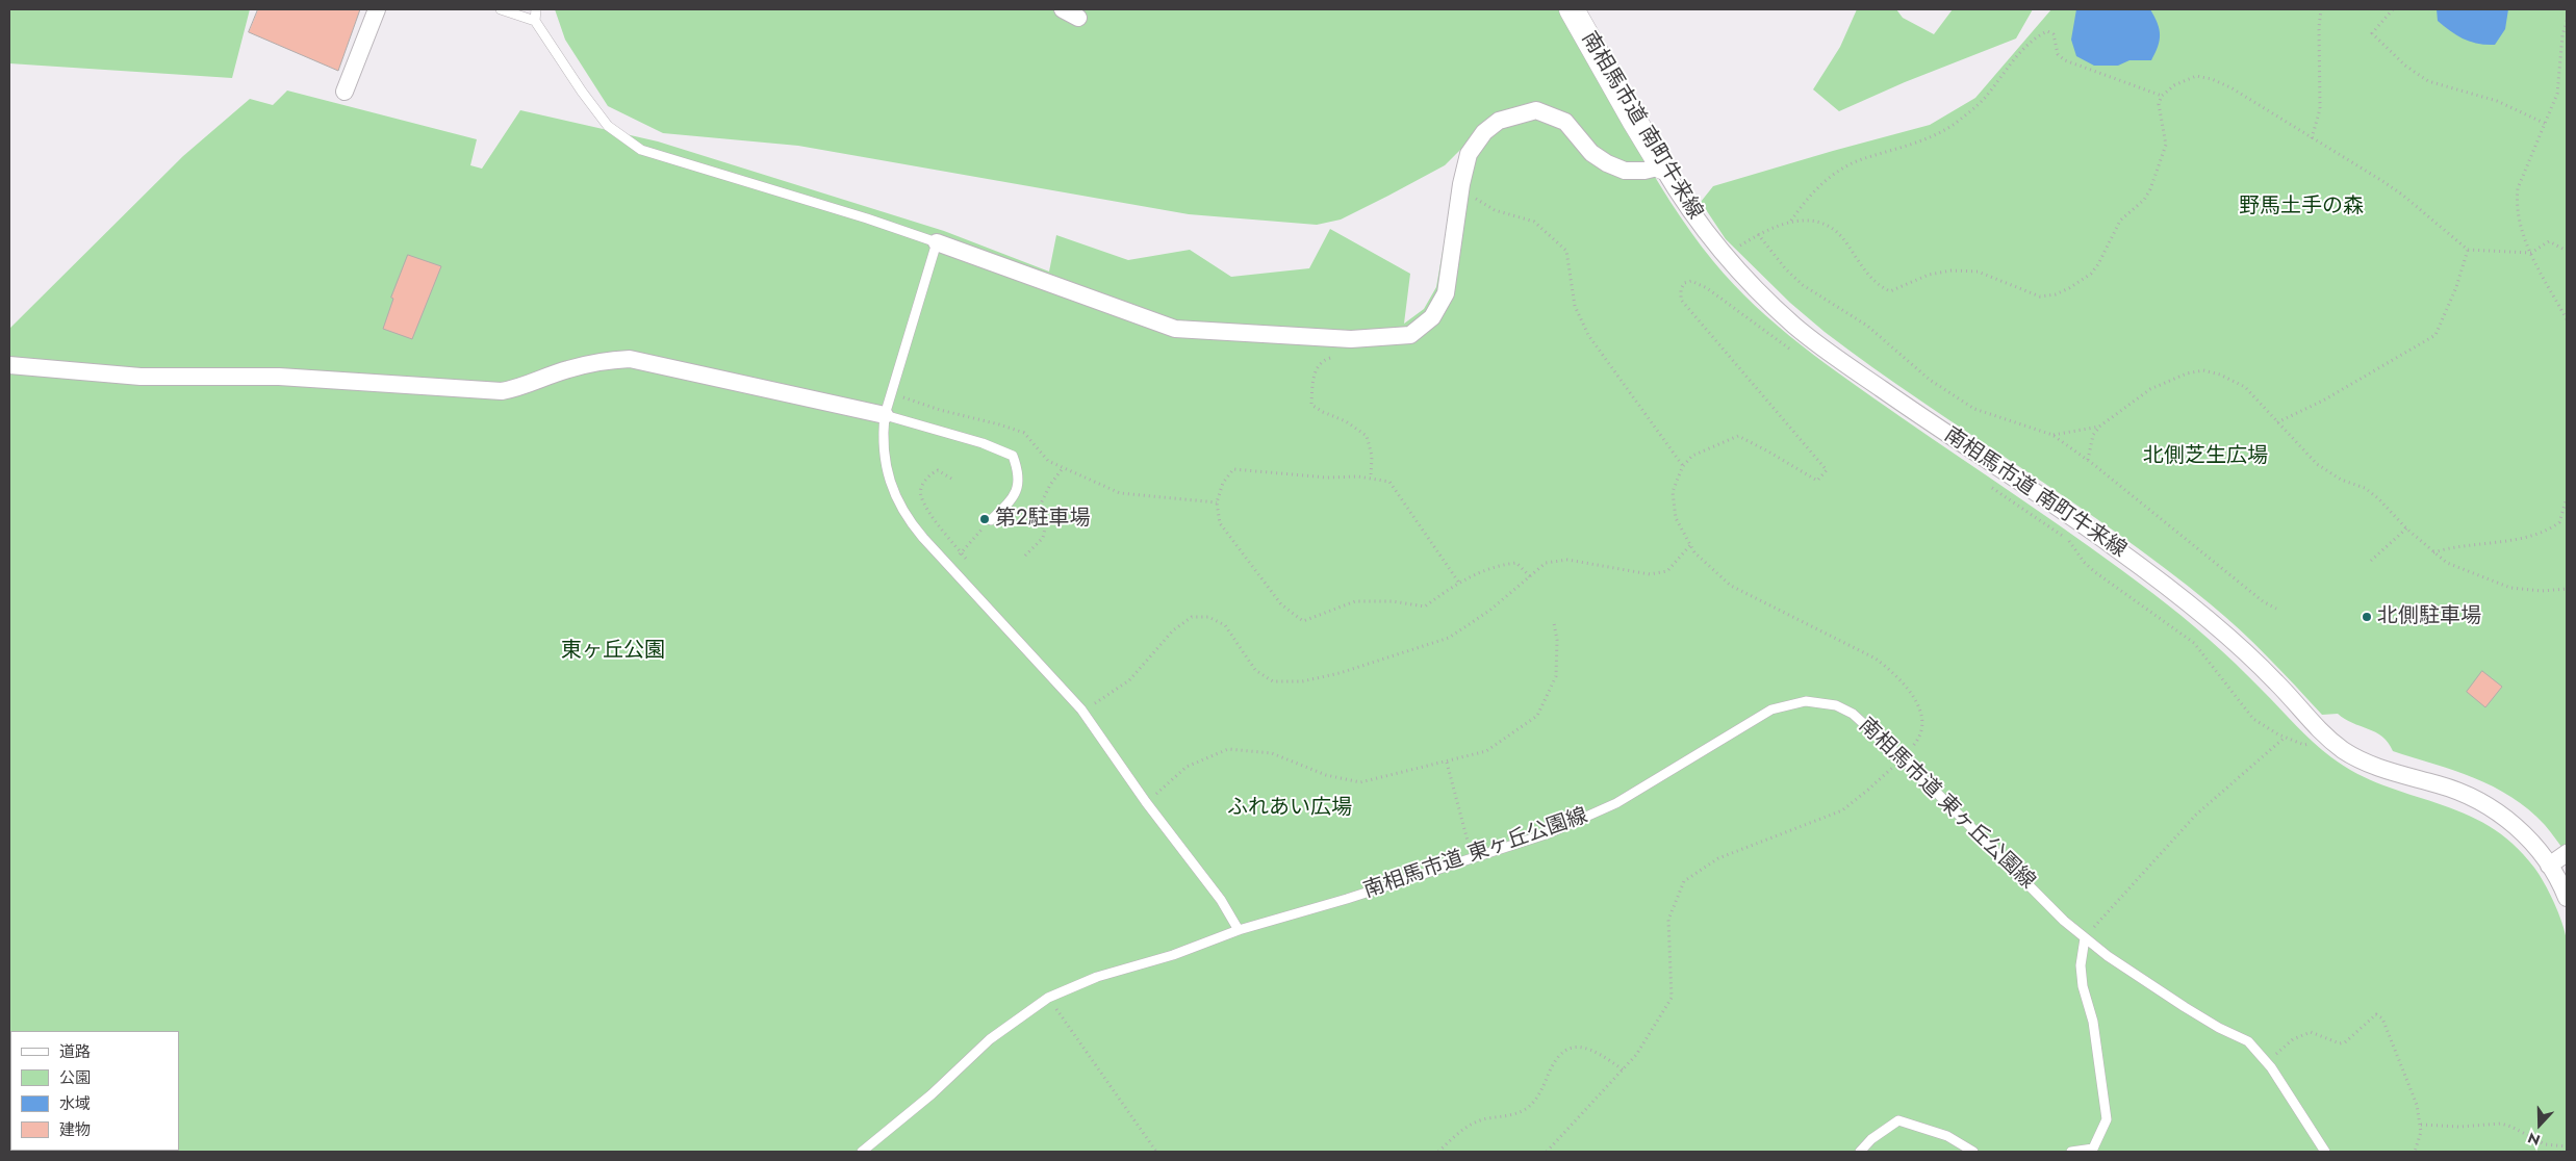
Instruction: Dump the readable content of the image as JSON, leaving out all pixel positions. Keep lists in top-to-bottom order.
{
  "streets": {
    "street": ["南相馬市道 南町牛来線"],
    "lane": ["南相馬市道 東ヶ丘公園線"]
  },
  "parks": [
    "野馬土手の森",
    "北側芝生広場",
    "東ヶ丘公園",
    "ふれあい広場"
  ],
  "places": ["第2駐車場", "北側駐車場"],
  "legend": [
    "道路",
    "公園",
    "水域",
    "建物"
  ],
  "north": "bottom"
}
